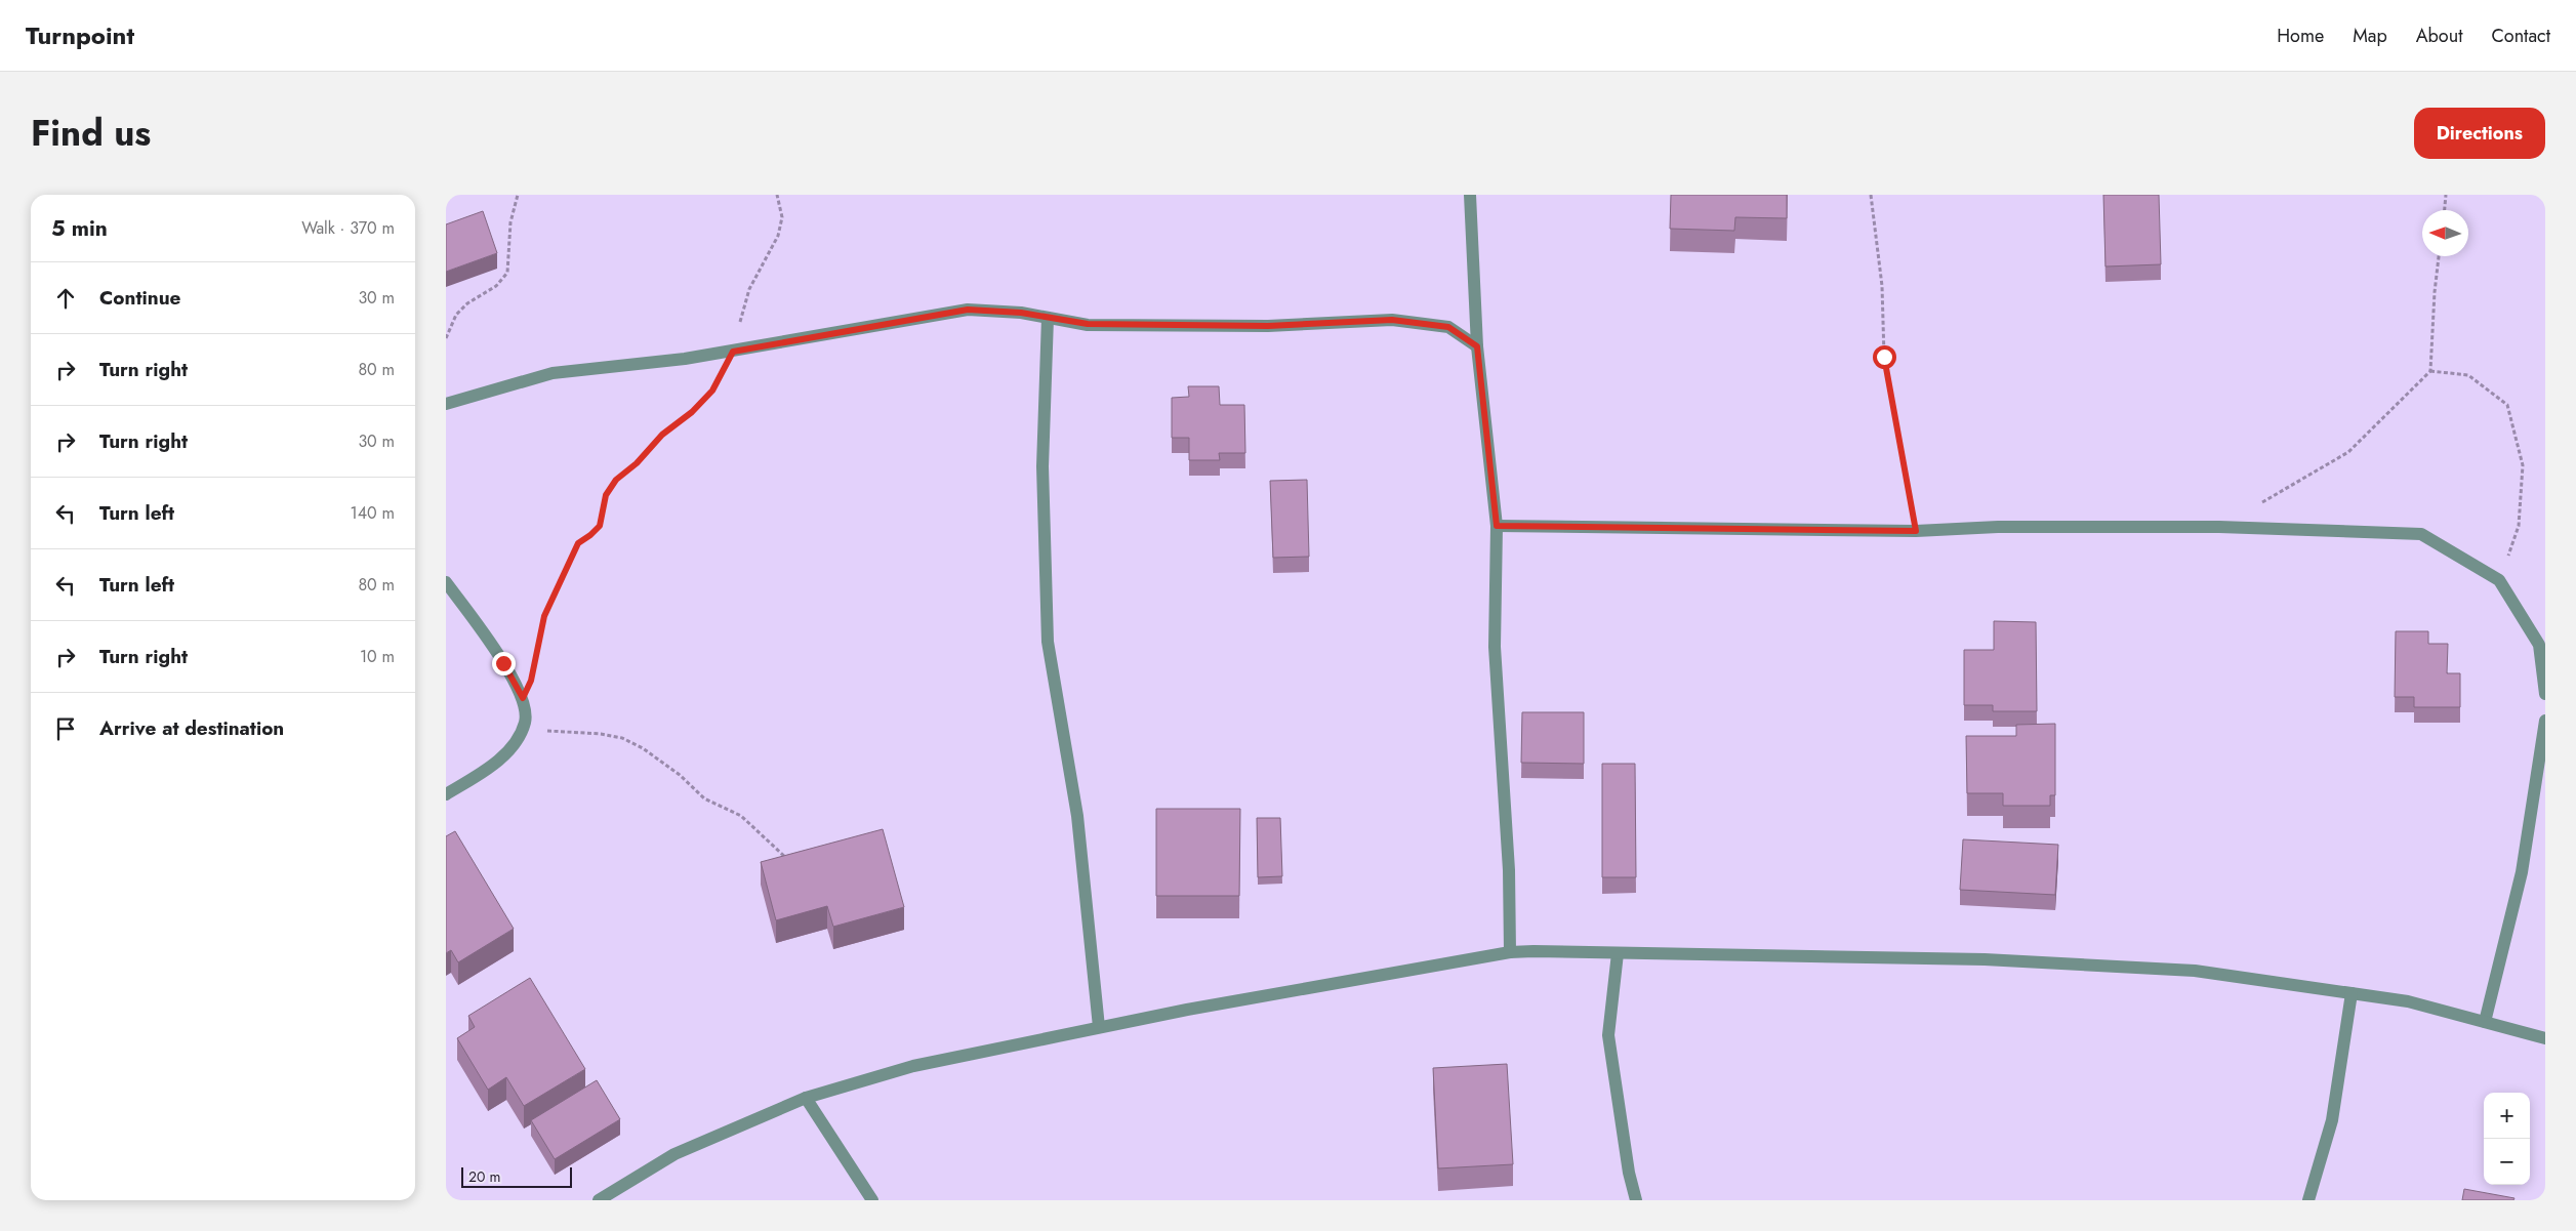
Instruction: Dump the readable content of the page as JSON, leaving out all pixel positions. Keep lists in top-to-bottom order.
{
  "scale_bar": "20 m",
  "north": "left",
  "page": {
    "header": "Turnpoint",
    "nav": [
      "Home",
      "Map",
      "About",
      "Contact"
    ],
    "title": "Find us",
    "buttons": "Directions",
    "heading": ["5 min", "Walk · 370 m"],
    "list": [
      ["Continue", "30 m"],
      ["Turn right", "80 m"],
      ["Turn right", "30 m"],
      ["Turn left", "140 m"],
      ["Turn left", "80 m"],
      ["Turn right", "10 m"],
      "Arrive at destination"
    ],
    "map_buttons": ["+", "−"],
    "scale": "20 m"
  }
}
